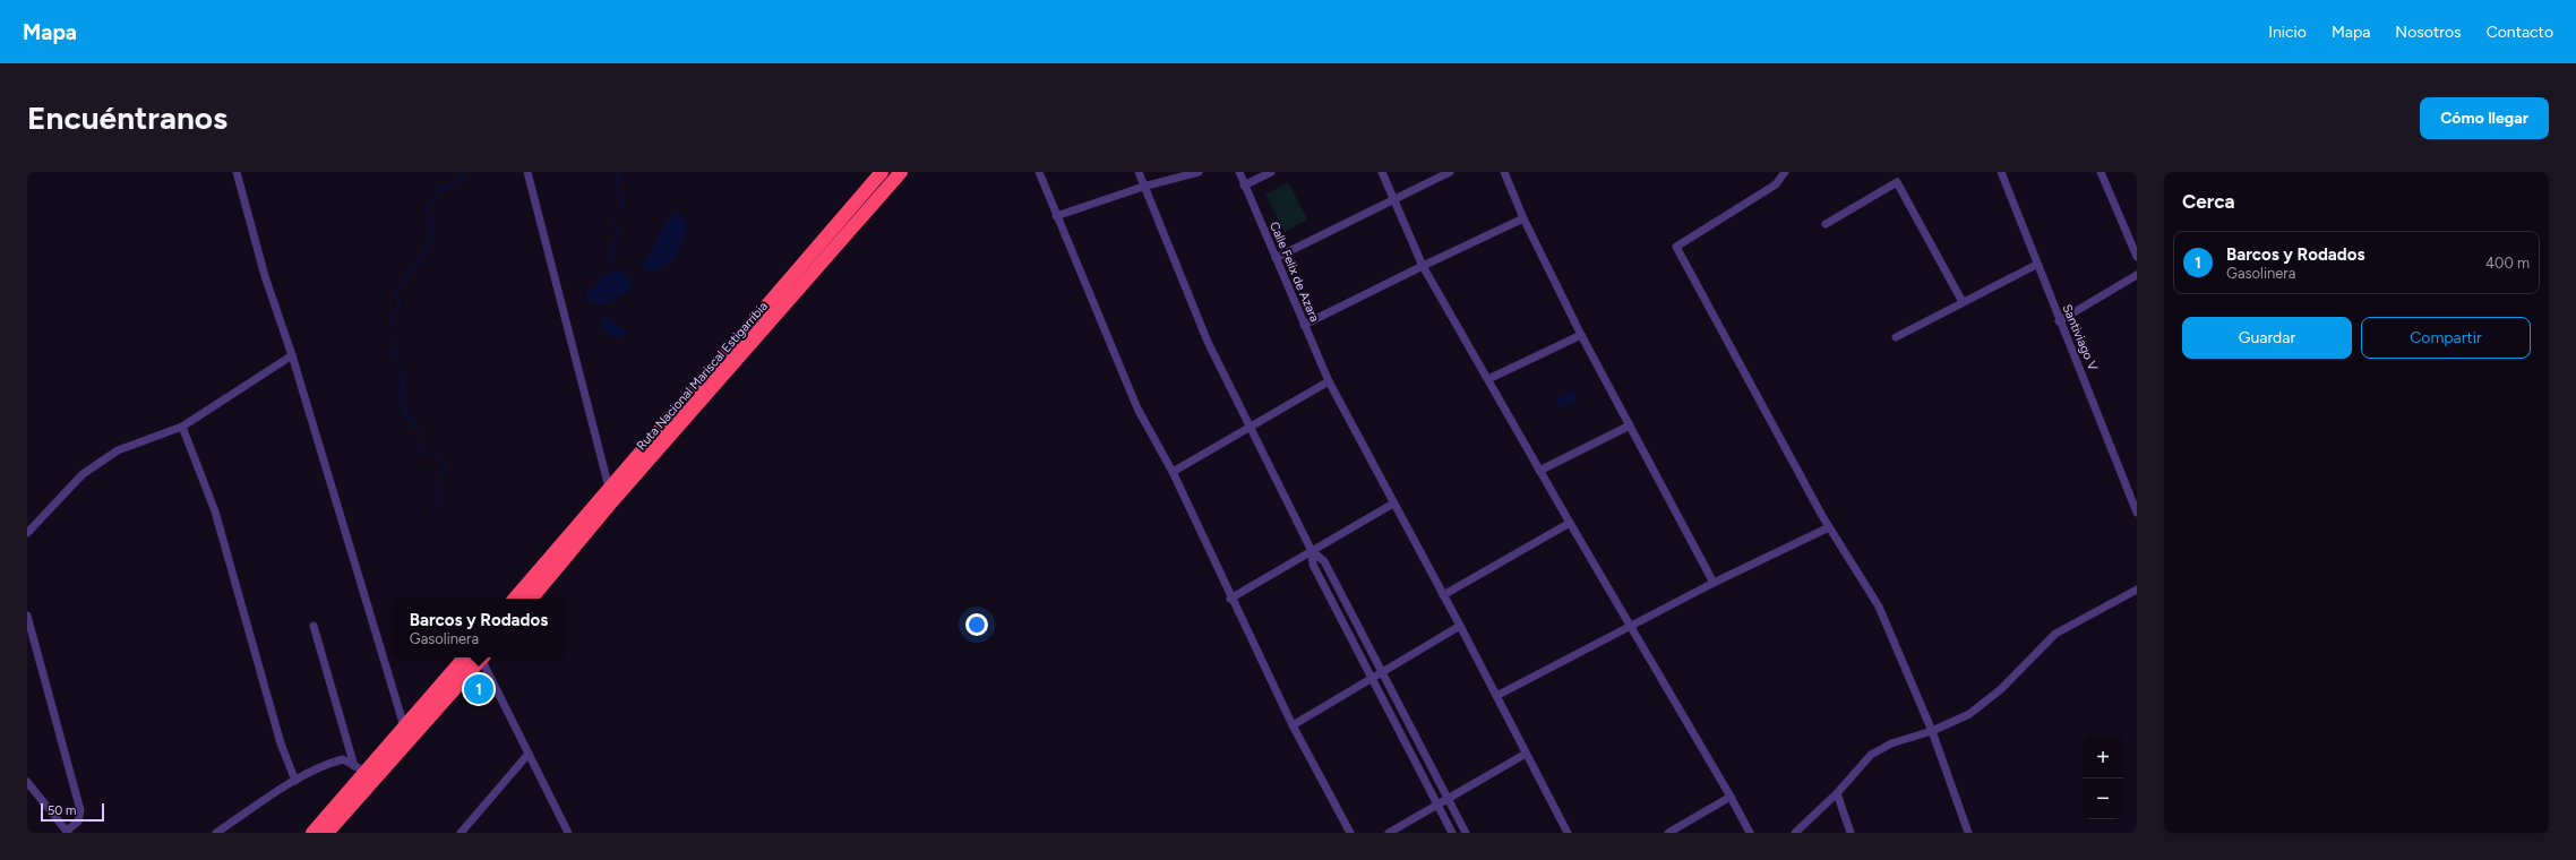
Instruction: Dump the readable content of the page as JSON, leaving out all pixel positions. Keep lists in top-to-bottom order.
{
  "streets": {
    "highway": ["Ruta Nacional Mariscal Estigarribia"],
    "street": ["Calle Felix de Azara", "Santiviago V"]
  },
  "scale_bar": "50 m",
  "page": {
    "header": "Mapa",
    "nav": [
      "Inicio",
      "Mapa",
      "Nosotros",
      "Contacto"
    ],
    "buttons": [
      "Cómo llegar",
      ["Guardar", "Compartir"]
    ],
    "title": "Encuéntranos",
    "heading": "Cerca",
    "list": [
      {
        "mark": "1",
        "name": "Barcos y Rodados",
        "note": "Gasolinera",
        "value": "400 m"
      }
    ],
    "popup": ["Barcos y Rodados", "Gasolinera"],
    "pins": "1",
    "map_buttons": ["+", "−"],
    "scale": "50 m"
  }
}
